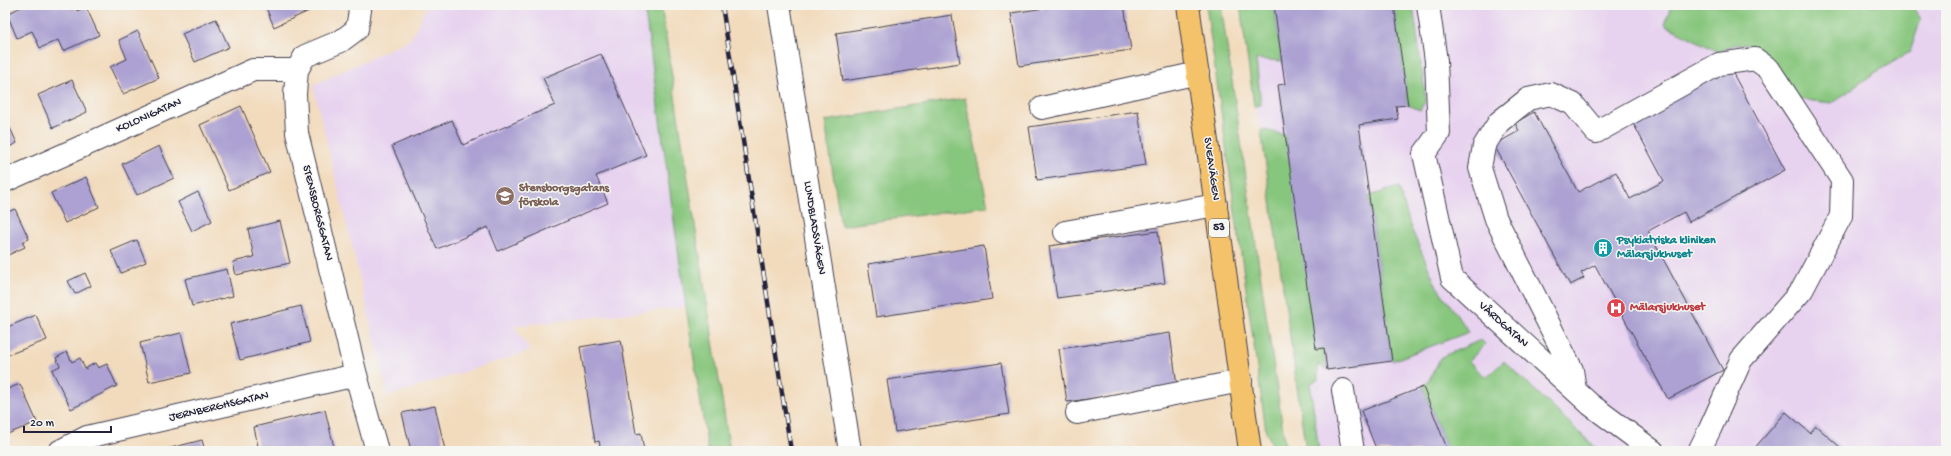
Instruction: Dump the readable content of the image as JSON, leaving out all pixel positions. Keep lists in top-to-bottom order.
{
  "streets": {
    "main road": ["SVEAVÄGEN", "53"],
    "street": [
      "KOLONIGATAN",
      "STENSBORGSGATAN",
      "LUNDBLADSVÄGEN",
      "VÅRDGATAN",
      "JERNBERGHSGATAN"
    ]
  },
  "crossings": [
    ["KOLONIGATAN", "STENSBORGSGATAN"],
    ["STENSBORGSGATAN", "JERNBERGHSGATAN"]
  ],
  "places": {
    "school or university": ["Stensborgsgatans förskola"],
    "building": ["Psykiatriska kliniken Mälarsjukhuset"],
    "hospital": ["Mälarsjukhuset"]
  },
  "scale_bar": "20 m"
}
